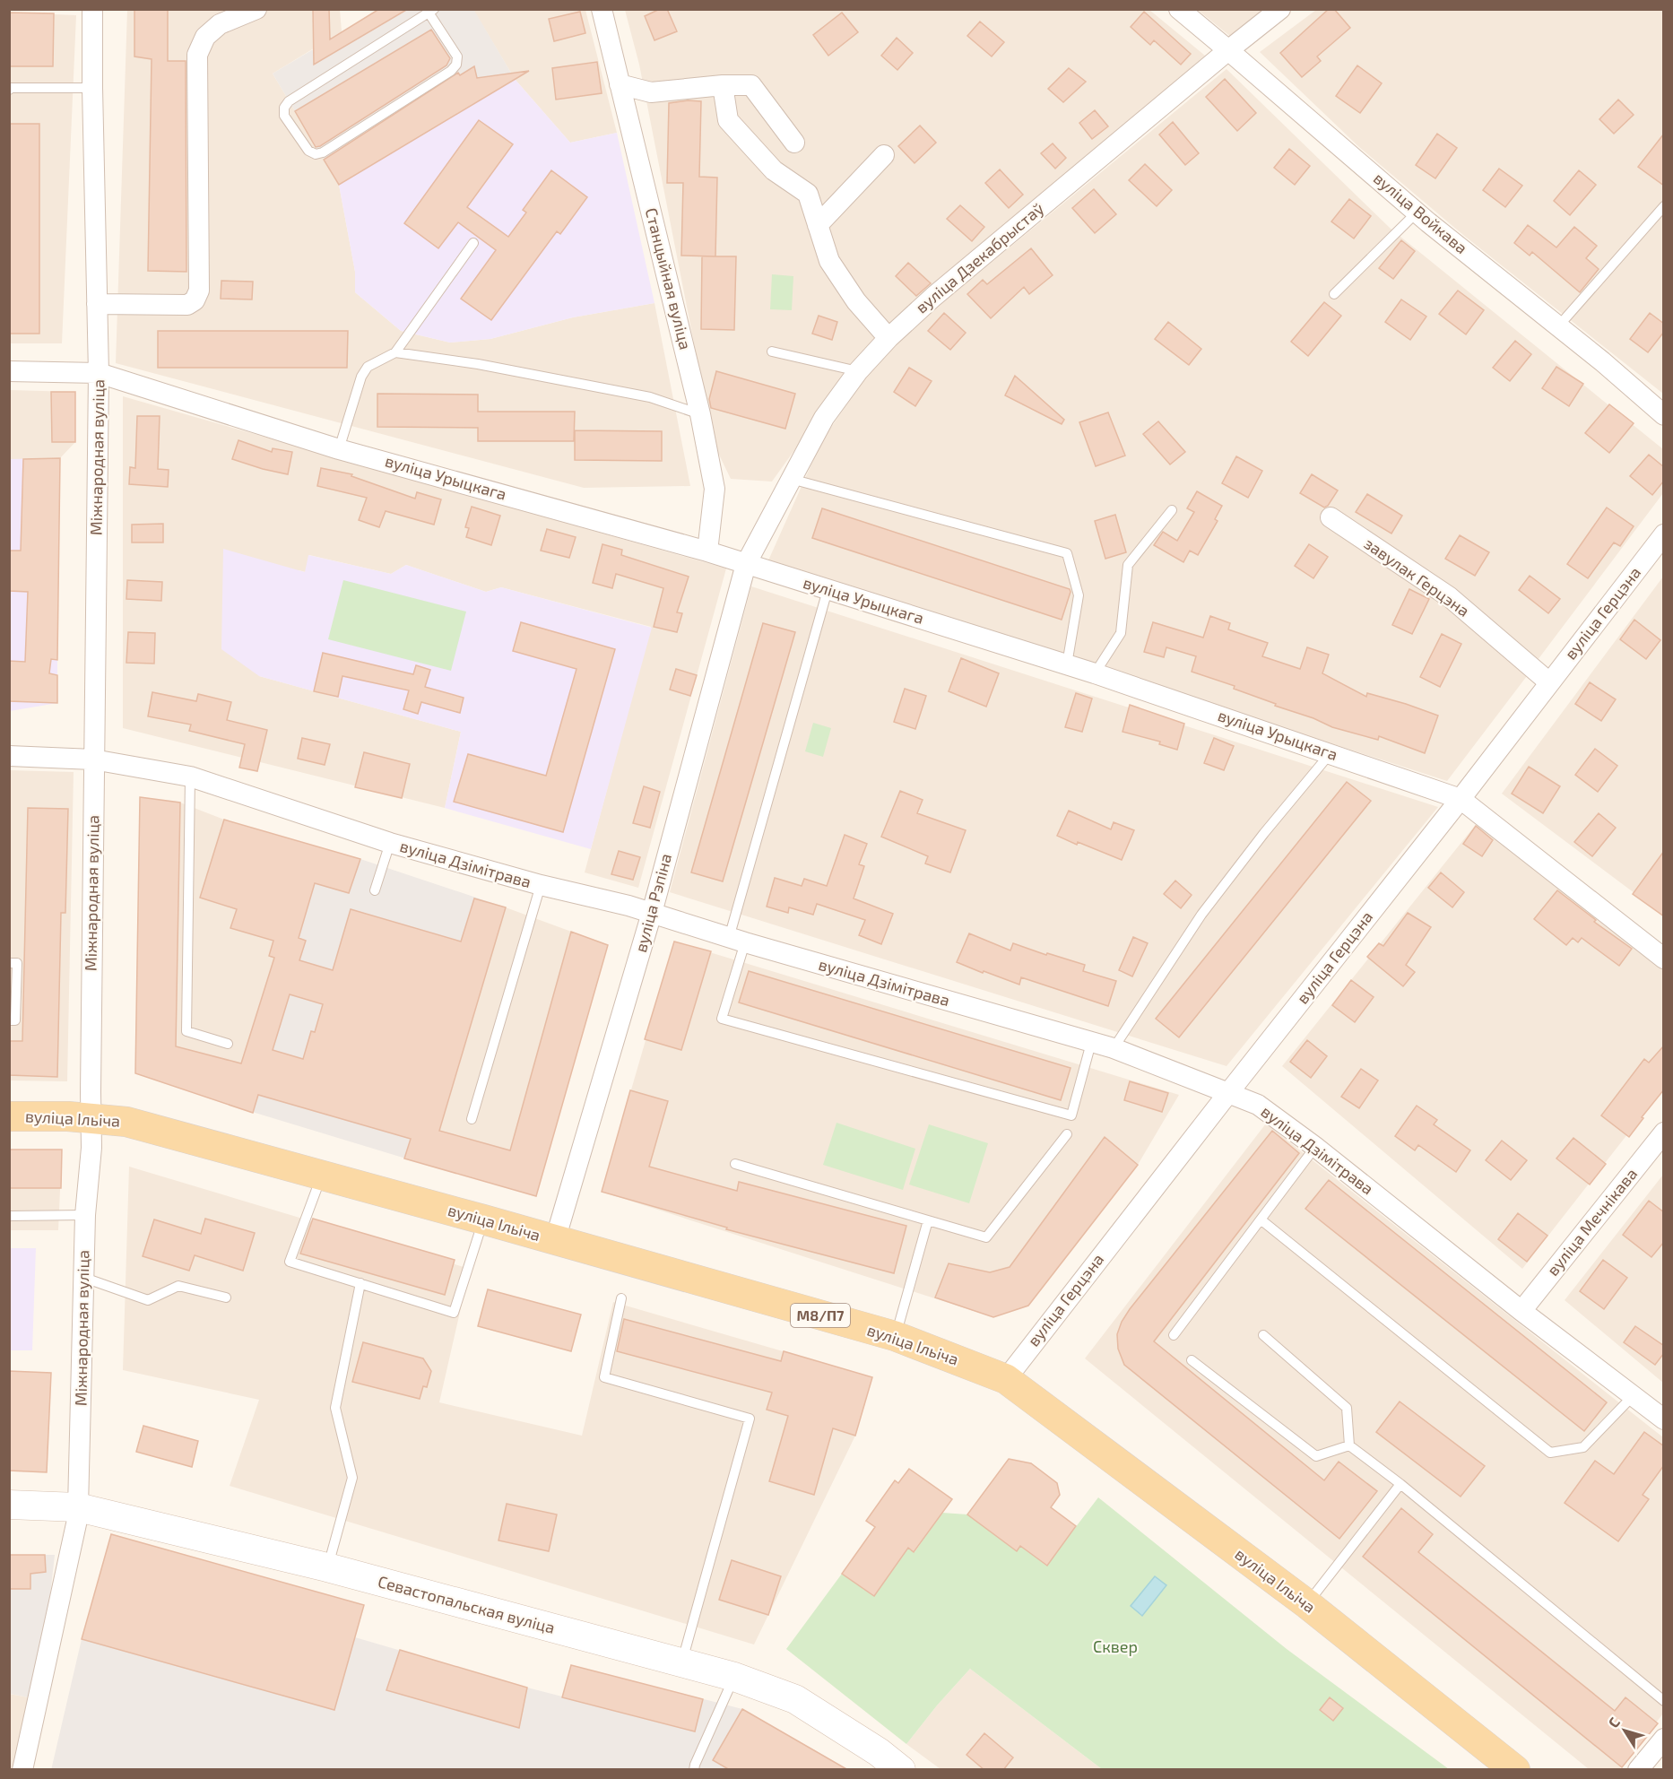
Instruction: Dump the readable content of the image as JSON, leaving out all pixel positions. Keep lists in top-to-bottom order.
{
  "streets": {
    "main road": ["вуліца Ільіча", "М8/П7"],
    "street": [
      "вуліца Войкава",
      "вуліца Дзекабрыстаў",
      "Станцыйная вуліца",
      "Міжнародная вуліца",
      "вуліца Урыцкага",
      "завулак Герцэна",
      "вуліца Герцэна",
      "вуліца Дзімітрава",
      "вуліца Рэпіна",
      "вуліца Мечнікава",
      "Севастопальская вуліца"
    ]
  },
  "crossings": [
    ["вуліца Войкава", "вуліца Дзекабрыстаў"],
    ["вуліца Дзекабрыстаў", "вуліца Урыцкага"],
    ["вуліца Дзекабрыстаў", "вуліца Рэпіна"],
    ["Станцыйная вуліца", "вуліца Урыцкага"],
    ["Міжнародная вуліца", "вуліца Урыцкага"],
    ["Міжнародная вуліца", "вуліца Дзімітрава"],
    ["Міжнародная вуліца", "вуліца Ільіча"],
    ["Міжнародная вуліца", "Севастопальская вуліца"],
    ["вуліца Урыцкага", "вуліца Герцэна"],
    ["вуліца Урыцкага", "вуліца Рэпіна"],
    ["завулак Герцэна", "вуліца Герцэна"],
    ["вуліца Герцэна", "вуліца Дзімітрава"],
    ["вуліца Герцэна", "вуліца Ільіча"],
    ["вуліца Дзімітрава", "вуліца Рэпіна"],
    ["вуліца Дзімітрава", "вуліца Мечнікава"],
    ["вуліца Рэпіна", "вуліца Ільіча"]
  ],
  "parks": ["Сквер"],
  "north": "top left"
}
